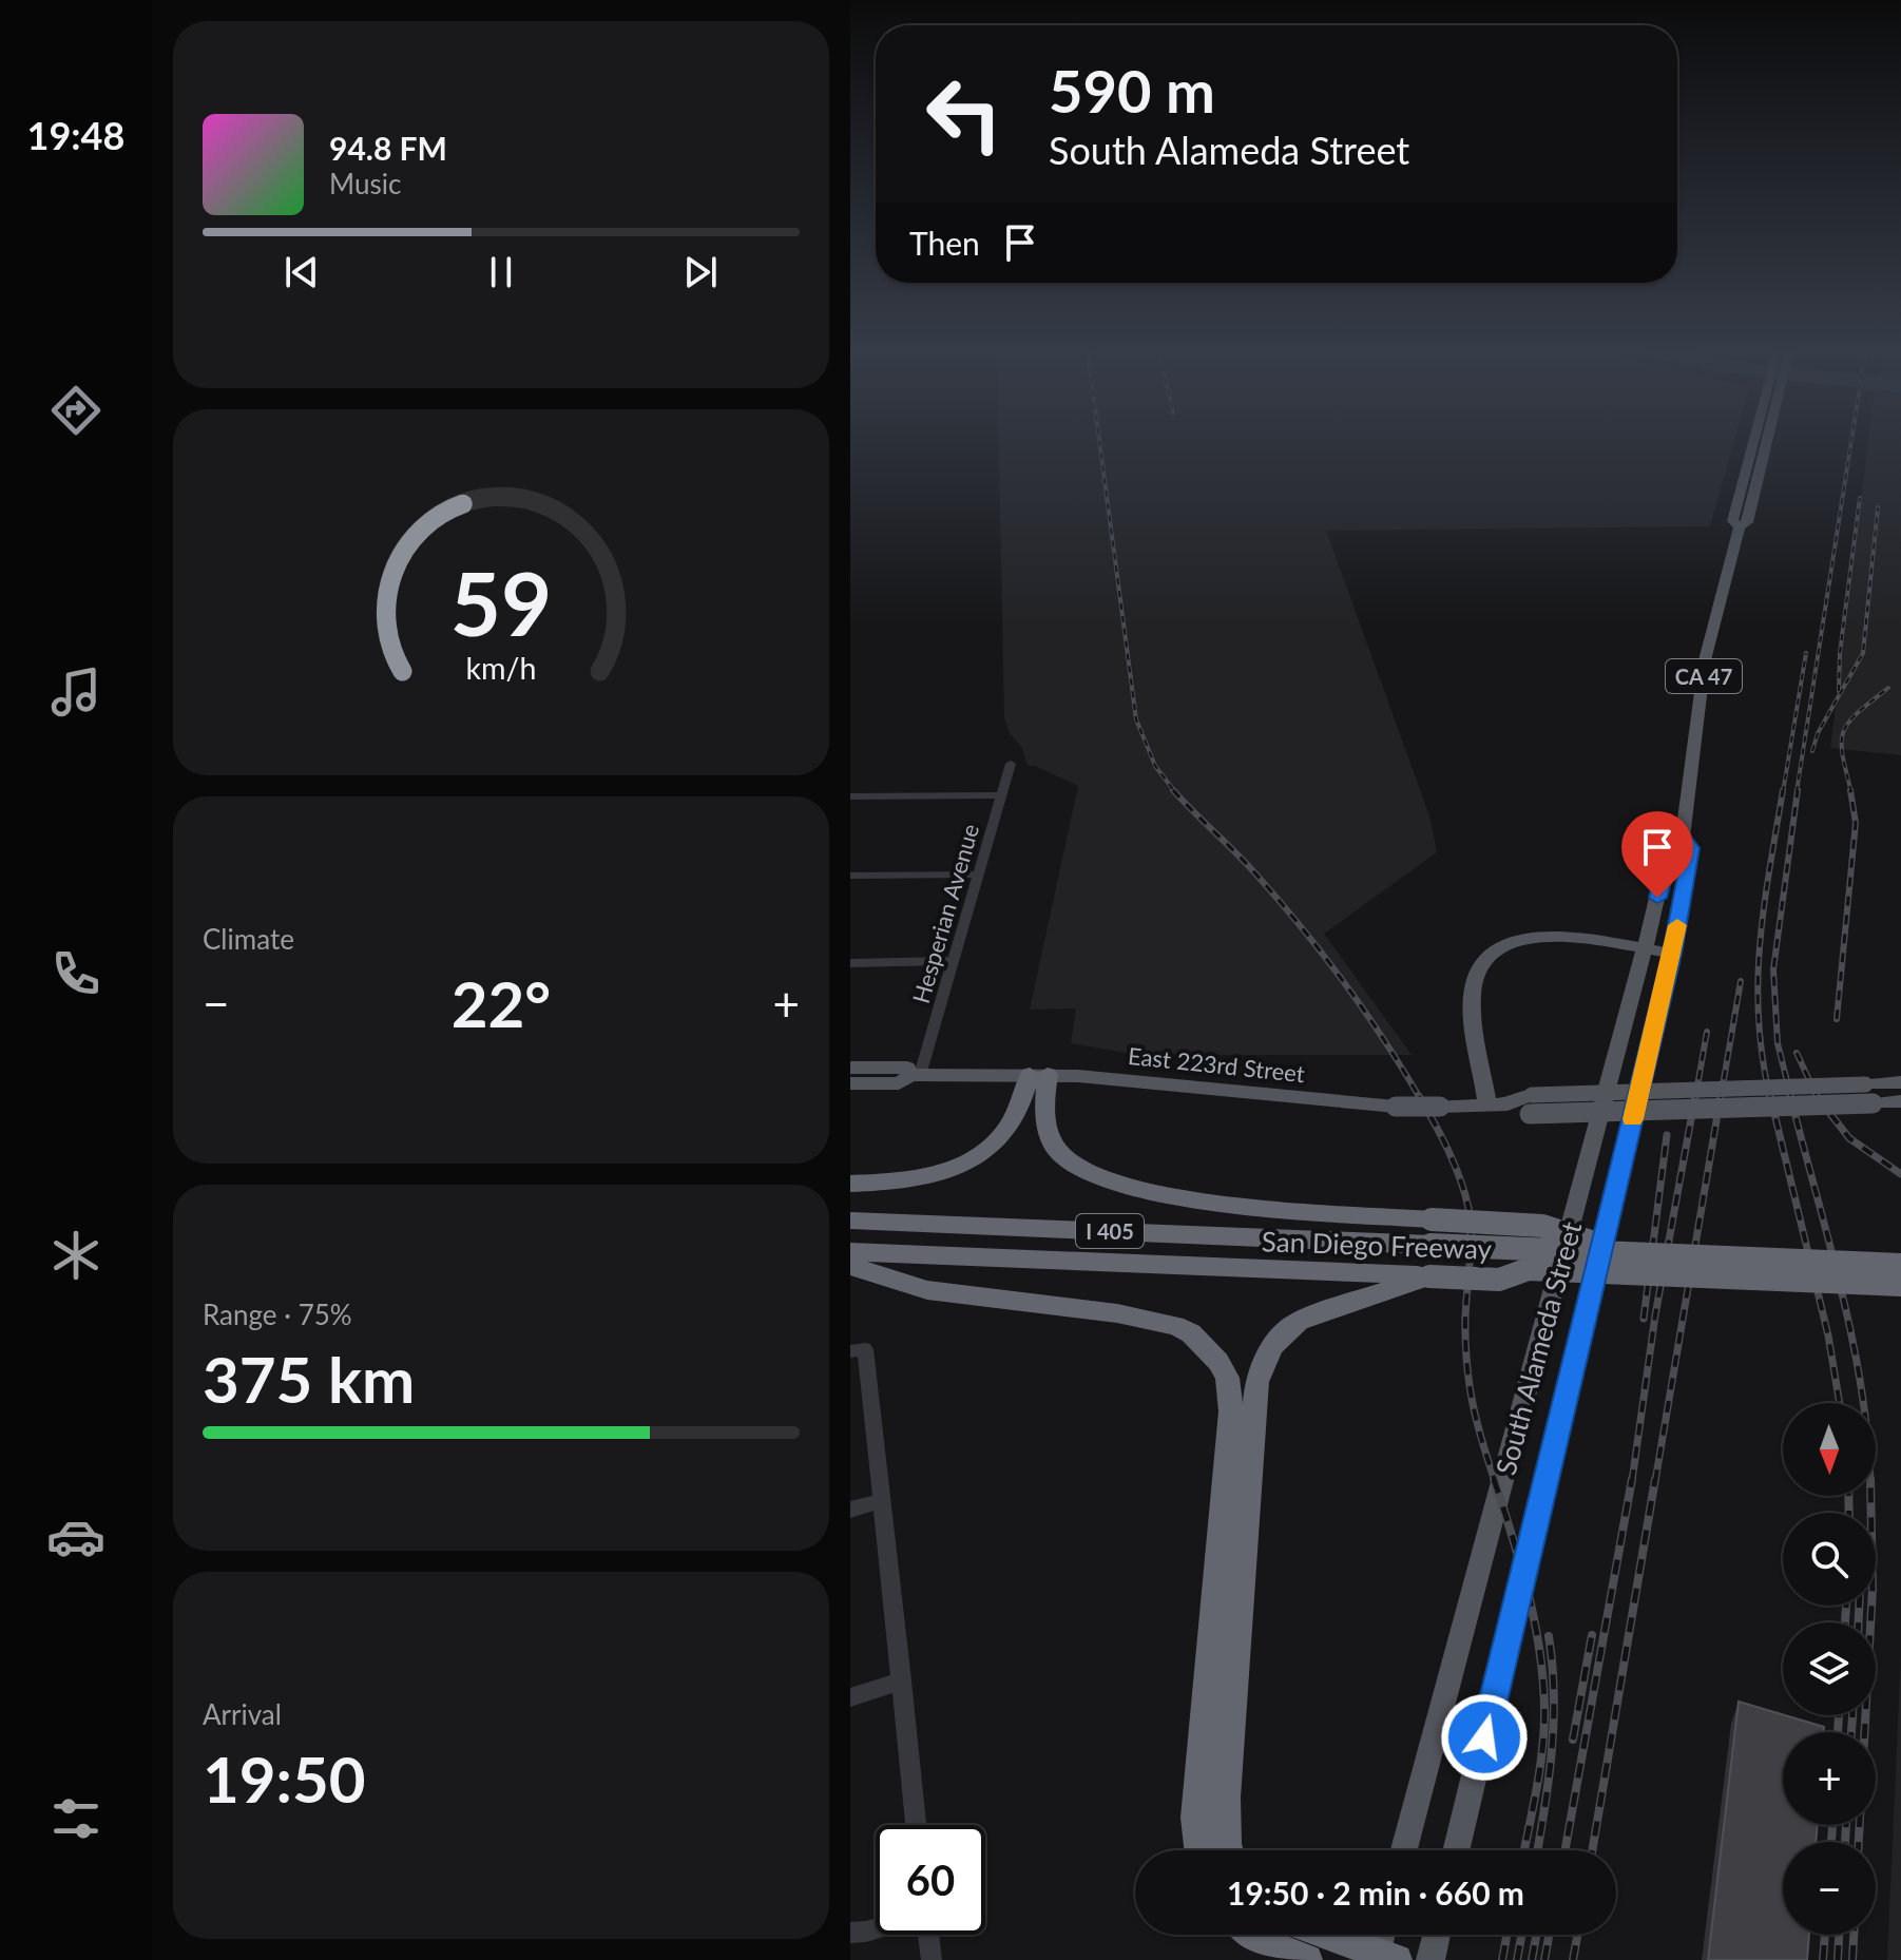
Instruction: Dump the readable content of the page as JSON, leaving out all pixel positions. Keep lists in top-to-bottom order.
{
  "streets": {
    "highway": ["I 405", "San Diego Freeway"],
    "main road": ["CA 47", "East 223rd Street", "South Alameda Street"],
    "street": ["Hesperian Avenue"]
  },
  "crossings": [
    ["Hesperian Avenue", "East 223rd Street"]
  ],
  "north": "bottom",
  "page": {
    "tabs": "19:48",
    "turn": ["590 m", "South Alameda Street"],
    "song": ["94.8 FM", "Music"],
    "then": "Then",
    "tile": [
      "Climate",
      ["Range · 75%", "375 km"],
      ["Arrival", "19:50"]
    ],
    "heat": ["−", "22°", "+"],
    "map_buttons": ["+", "−"],
    "limit": "60",
    "trip": "19:50 · 2 min · 660 m",
    "gauge": ["59", "km/h"]
  }
}
